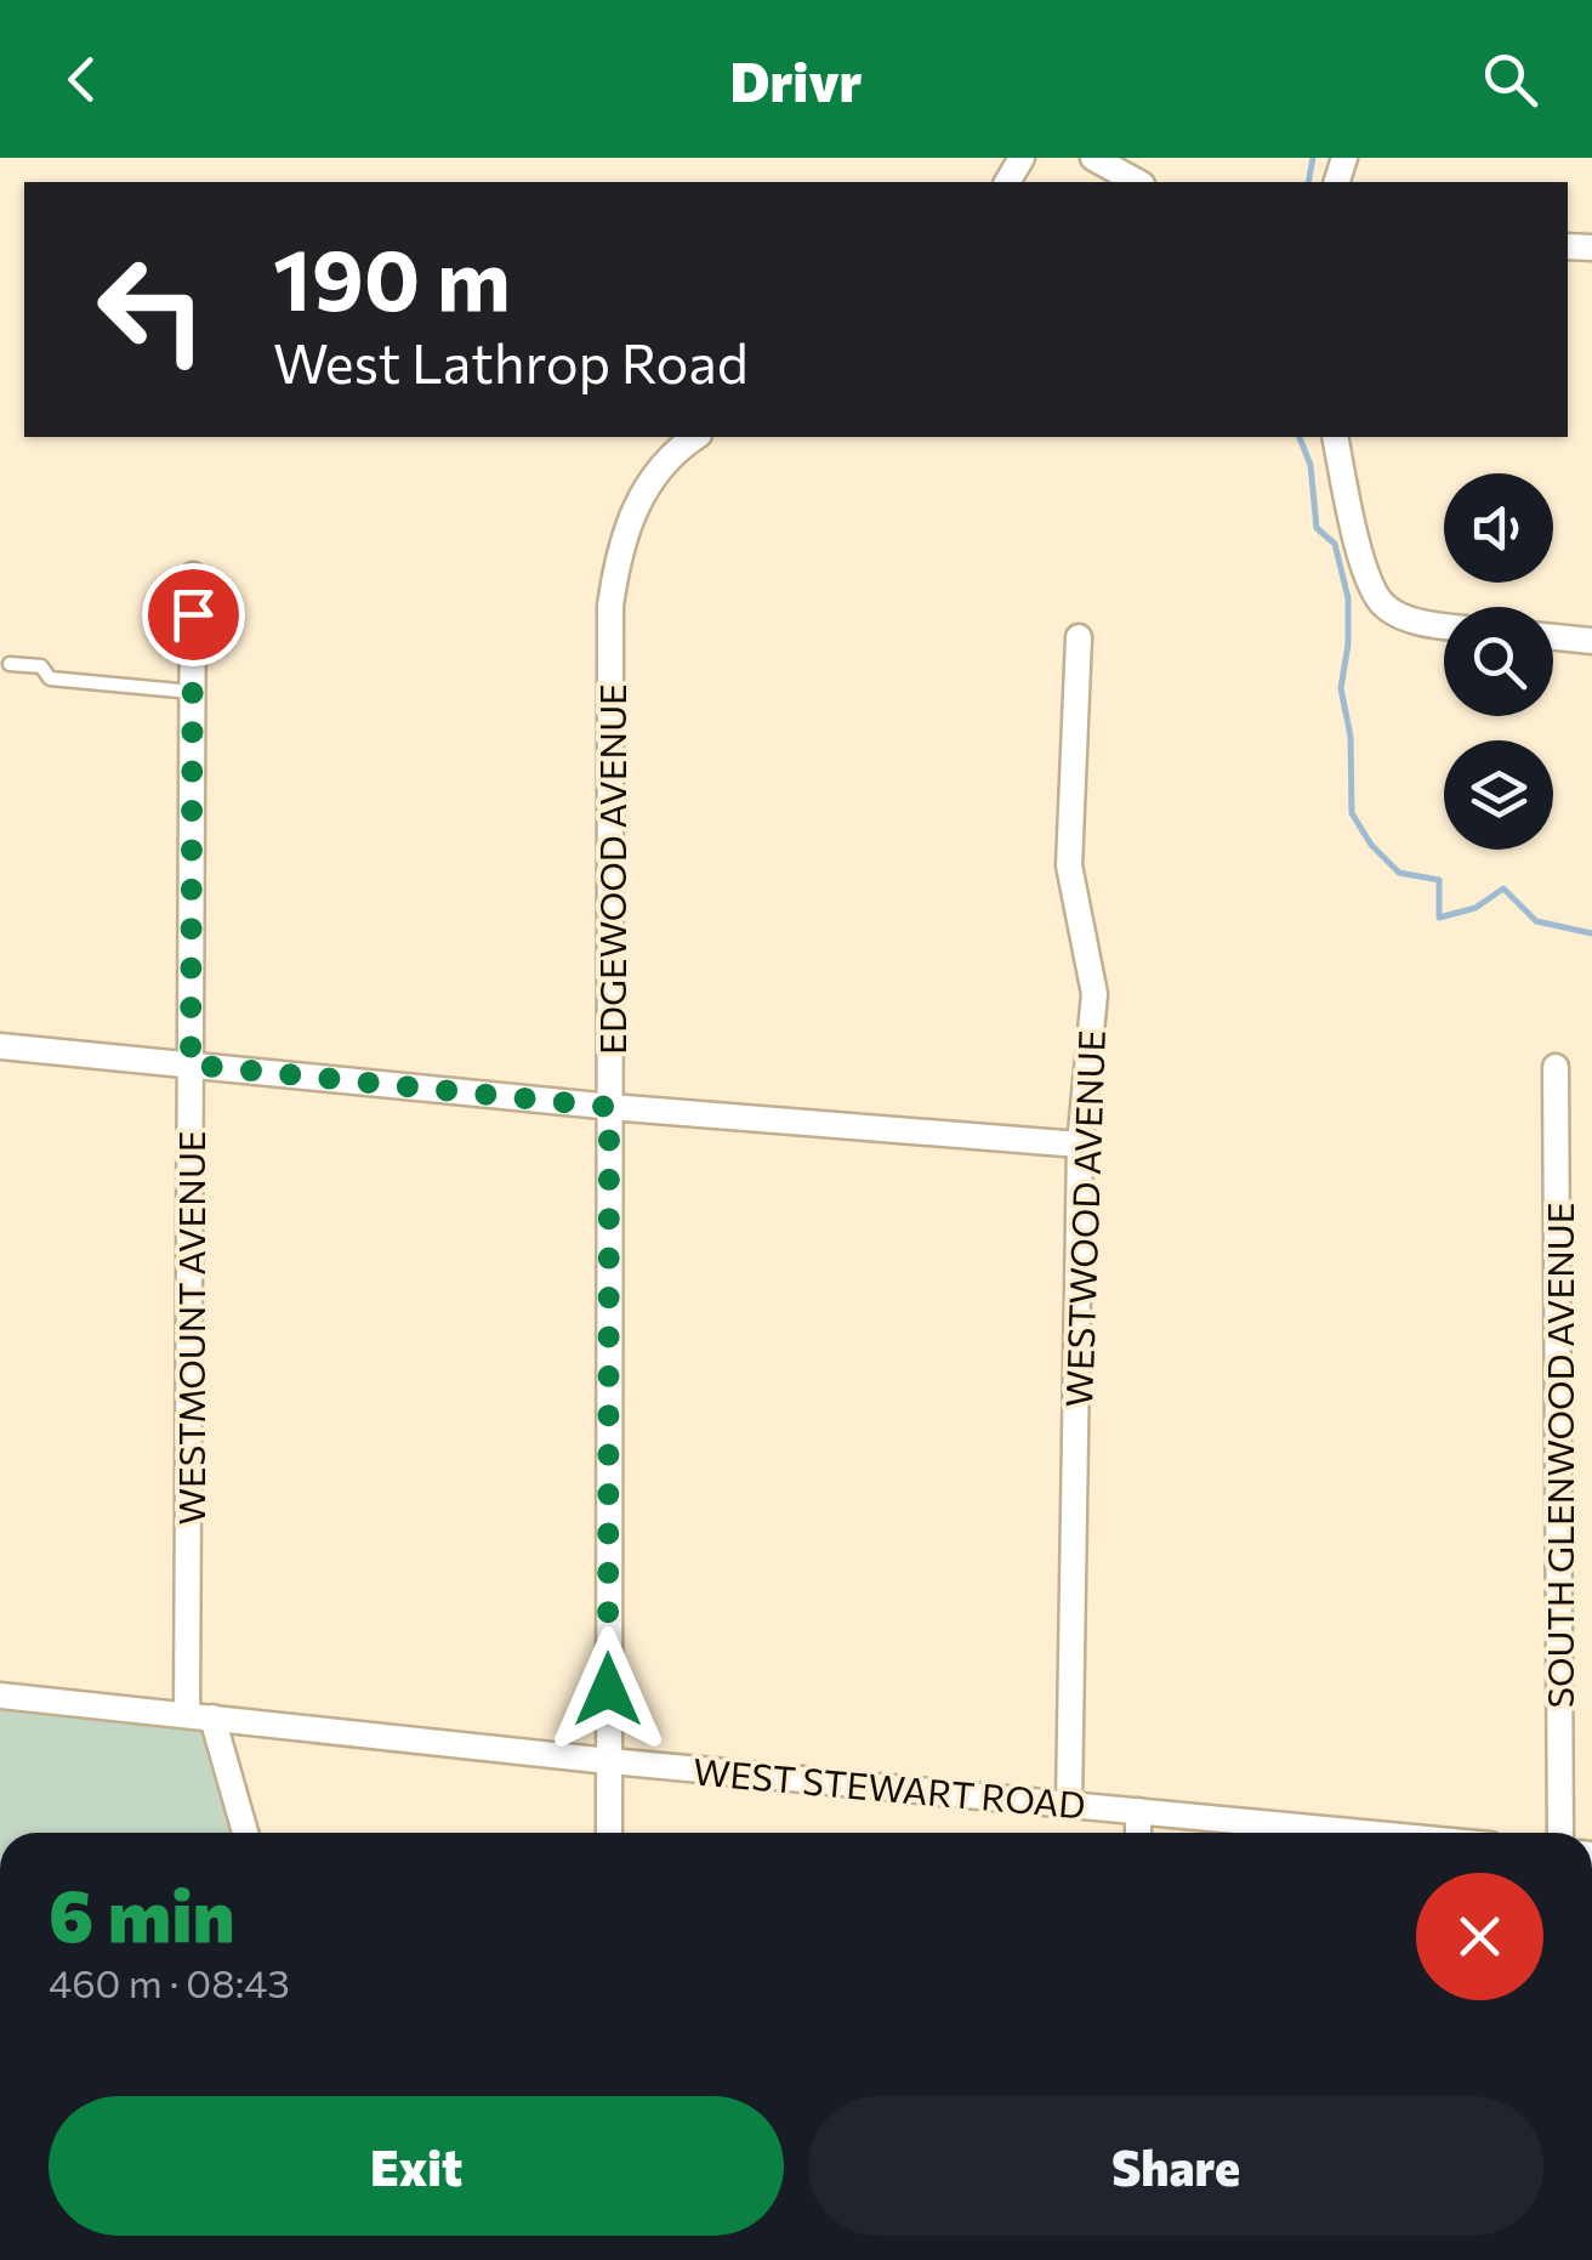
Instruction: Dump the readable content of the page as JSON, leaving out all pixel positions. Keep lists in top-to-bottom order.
{
  "streets": {
    "street": [
      "EDGEWOOD AVENUE",
      "WESTWOOD AVENUE",
      "WESTMOUNT AVENUE",
      "SOUTH GLENWOOD AVENUE",
      "WEST STEWART ROAD"
    ]
  },
  "crossings": [
    ["EDGEWOOD AVENUE", "WEST STEWART ROAD"],
    ["WESTWOOD AVENUE", "WEST STEWART ROAD"],
    ["WESTMOUNT AVENUE", "WEST STEWART ROAD"]
  ],
  "page": {
    "header": "Drivr",
    "turn": ["190 m", "West Lathrop Road"],
    "heading": ["6 min", "460 m · 08:43"],
    "buttons": ["Exit", "Share"]
  }
}
